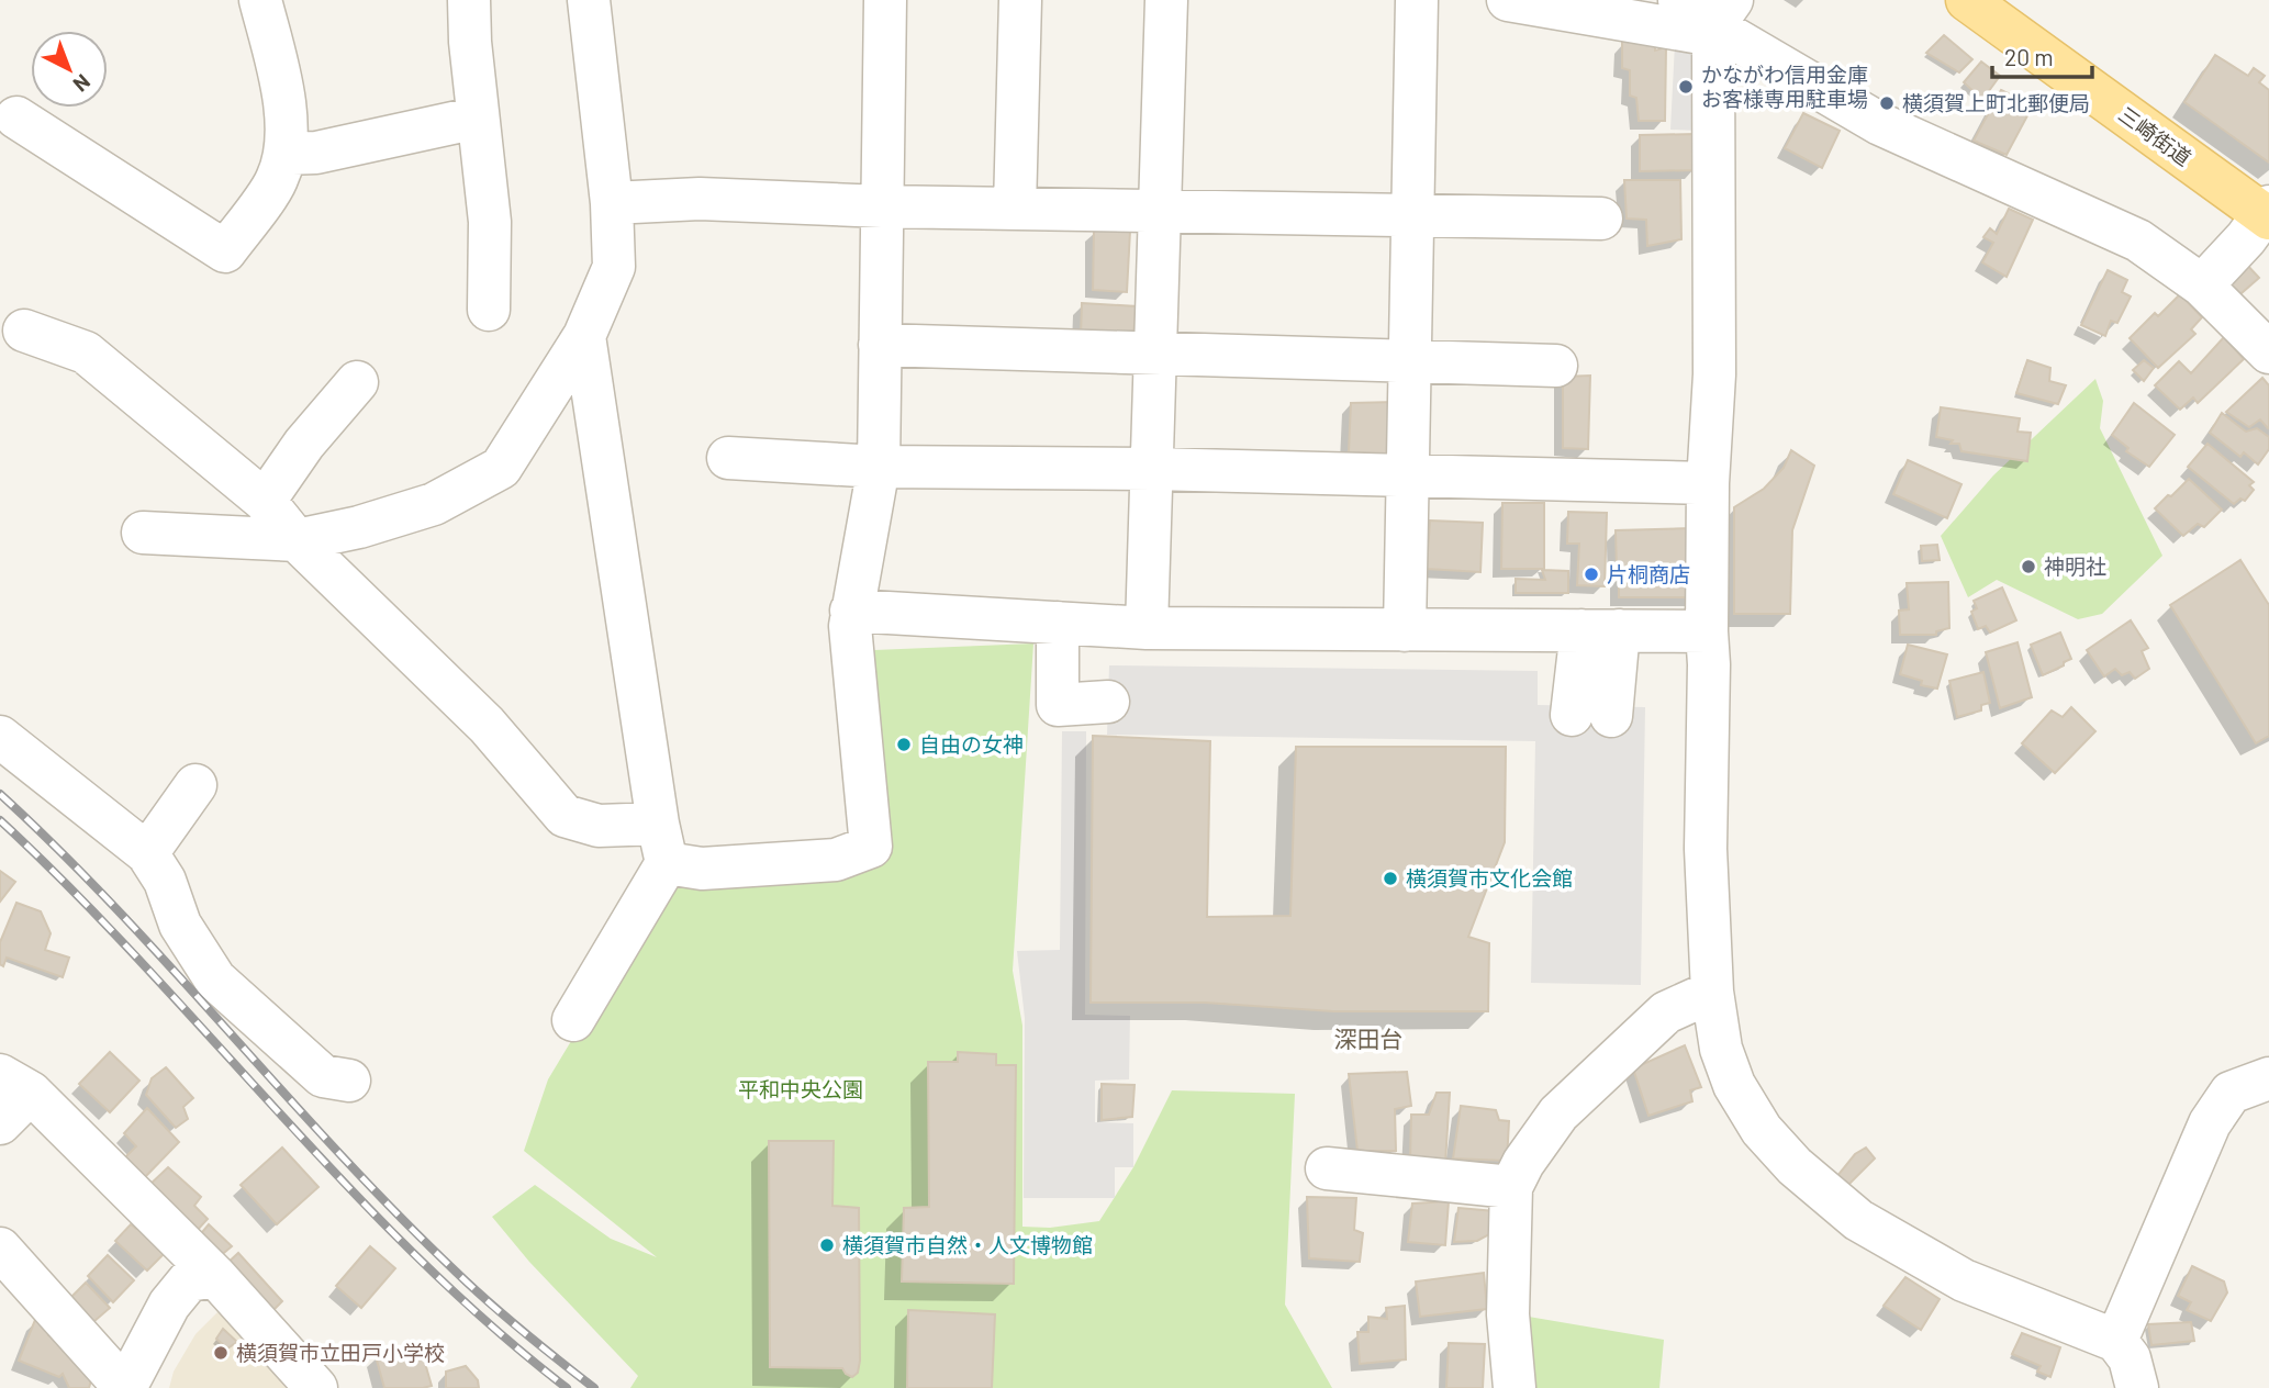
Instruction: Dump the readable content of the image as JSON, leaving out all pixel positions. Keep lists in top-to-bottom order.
{
  "streets": {
    "main road": ["三崎街道"]
  },
  "districts": ["深田台"],
  "parks": ["平和中央公園"],
  "places": [
    "かながわ信用金庫 お客様専用駐車場",
    "横須賀上町北郵便局",
    "神明社",
    "片桐商店",
    "自由の女神",
    "横須賀市文化会館",
    "横須賀市自然・人文博物館",
    "横須賀市立田戸小学校"
  ],
  "scale_bar": "20 m",
  "north": "bottom right"
}
